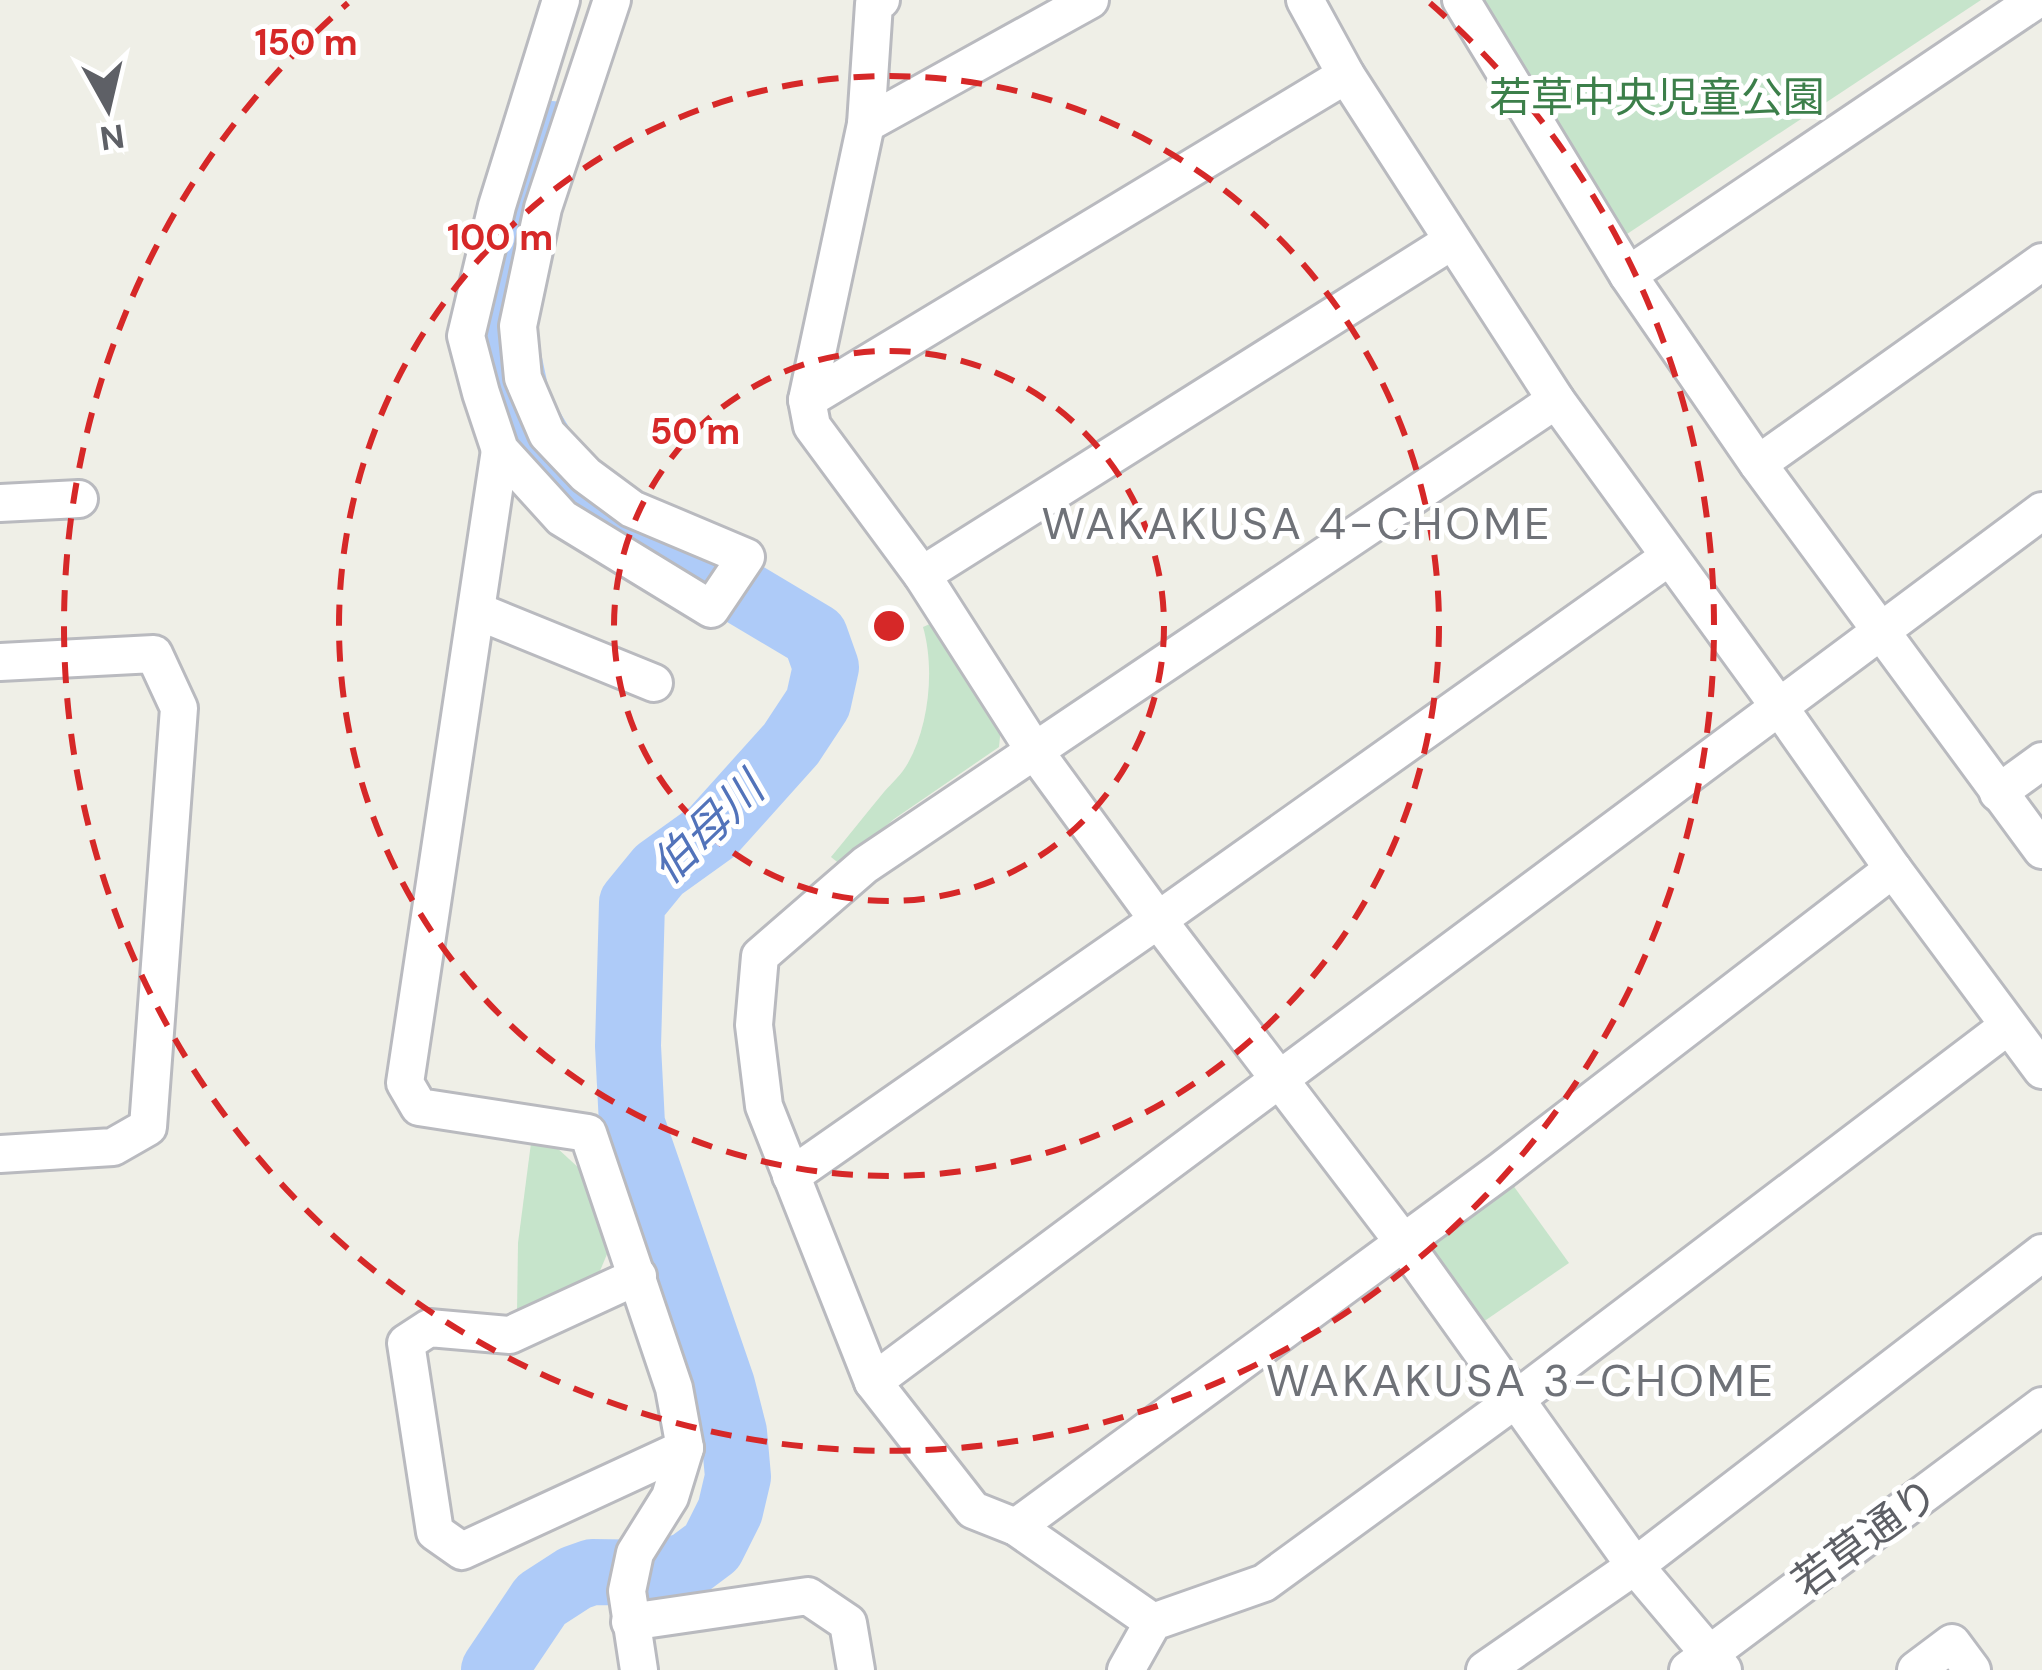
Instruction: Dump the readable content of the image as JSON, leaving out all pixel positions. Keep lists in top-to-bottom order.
{
  "streets": {
    "street": ["若草通り"]
  },
  "districts": ["WAKAKUSA 4-CHOME", "WAKAKUSA 3-CHOME"],
  "water": ["伯母川"],
  "parks": ["若草中央児童公園"],
  "north": "bottom",
  "rings": ["150 m", "100 m", "50 m"]
}
